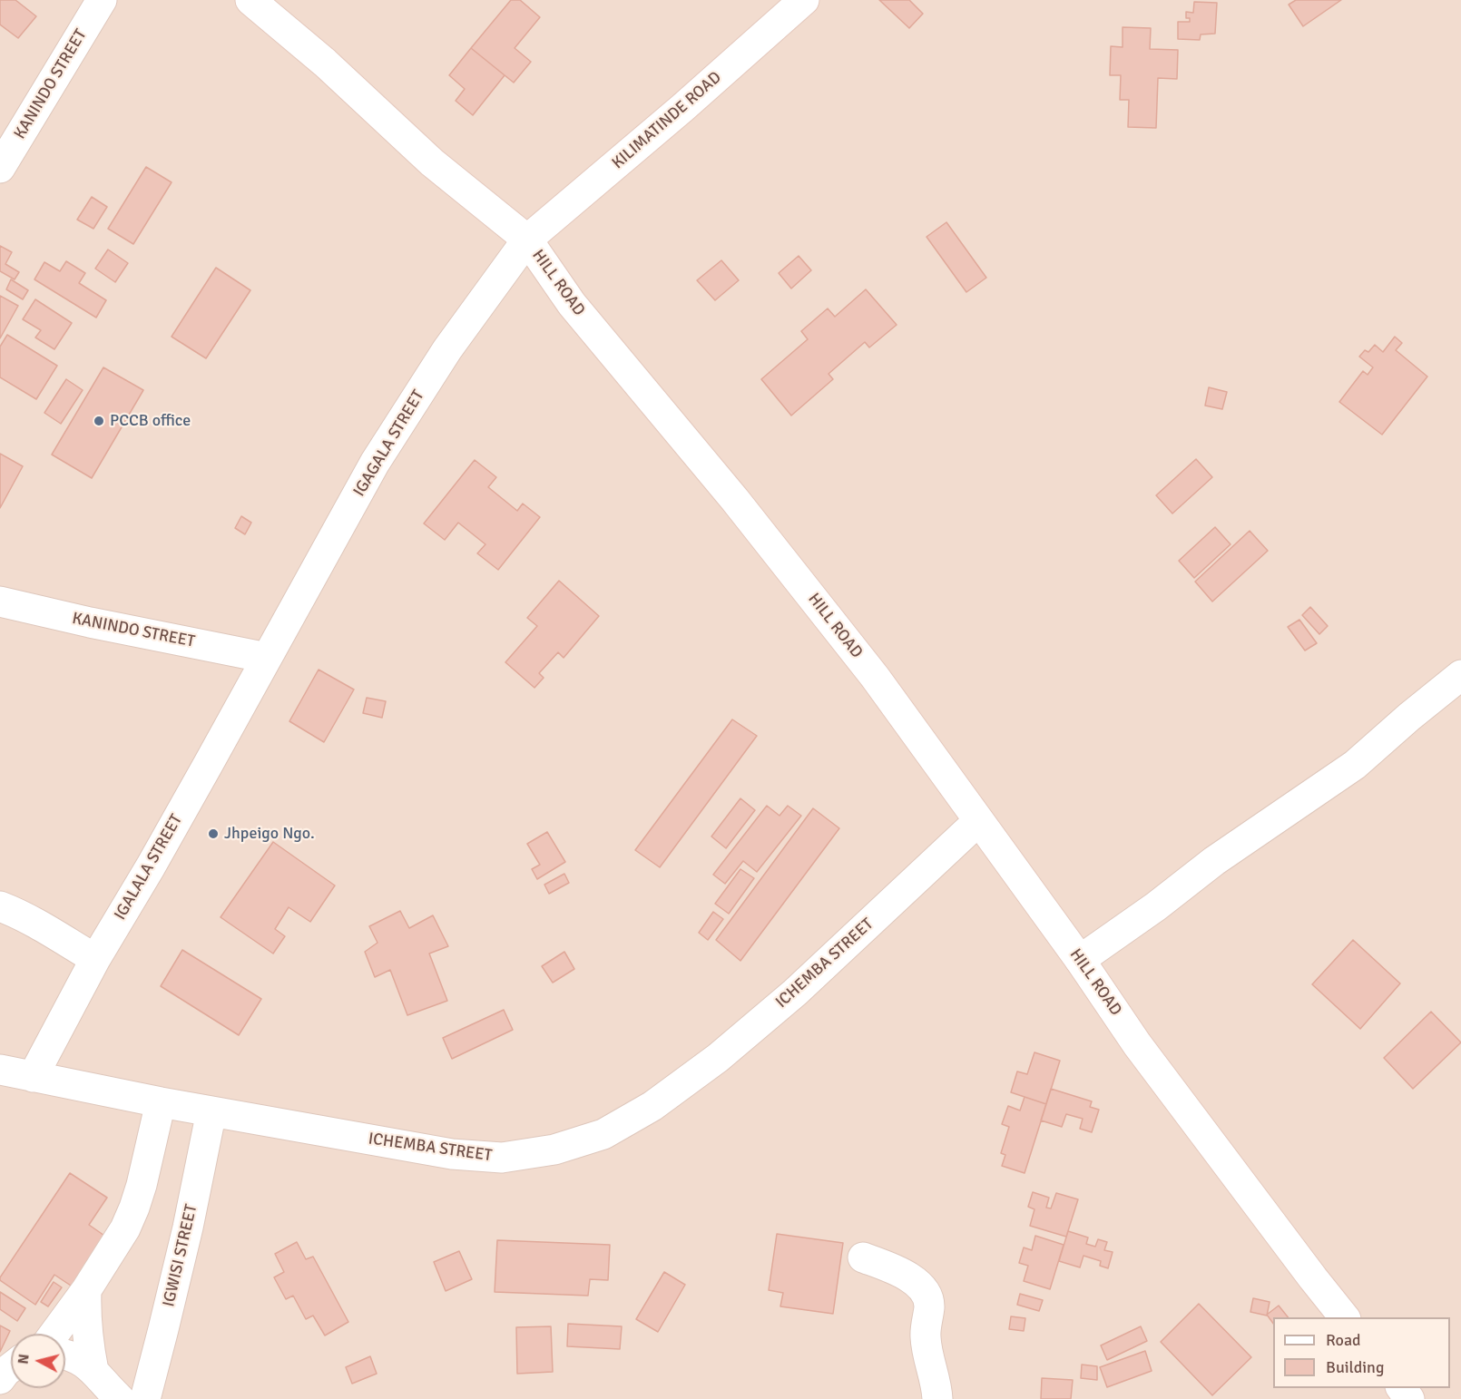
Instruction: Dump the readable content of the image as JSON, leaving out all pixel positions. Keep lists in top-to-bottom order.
{
  "streets": {
    "street": [
      "KANINDO STREET",
      "KILIMATINDE ROAD",
      "HILL ROAD",
      "IGAGALA STREET",
      "IGALALA STREET",
      "ICHEMBA STREET",
      "IGWISI STREET"
    ]
  },
  "crossings": [
    ["KANINDO STREET", "IGAGALA STREET"],
    ["KANINDO STREET", "IGALALA STREET"],
    ["KILIMATINDE ROAD", "HILL ROAD"],
    ["KILIMATINDE ROAD", "IGAGALA STREET"],
    ["HILL ROAD", "IGAGALA STREET"],
    ["HILL ROAD", "ICHEMBA STREET"],
    ["IGAGALA STREET", "IGALALA STREET"],
    ["IGALALA STREET", "ICHEMBA STREET"],
    ["ICHEMBA STREET", "IGWISI STREET"]
  ],
  "places": ["PCCB office", "Jhpeigo Ngo."],
  "legend": ["Road", "Building"],
  "north": "left"
}
